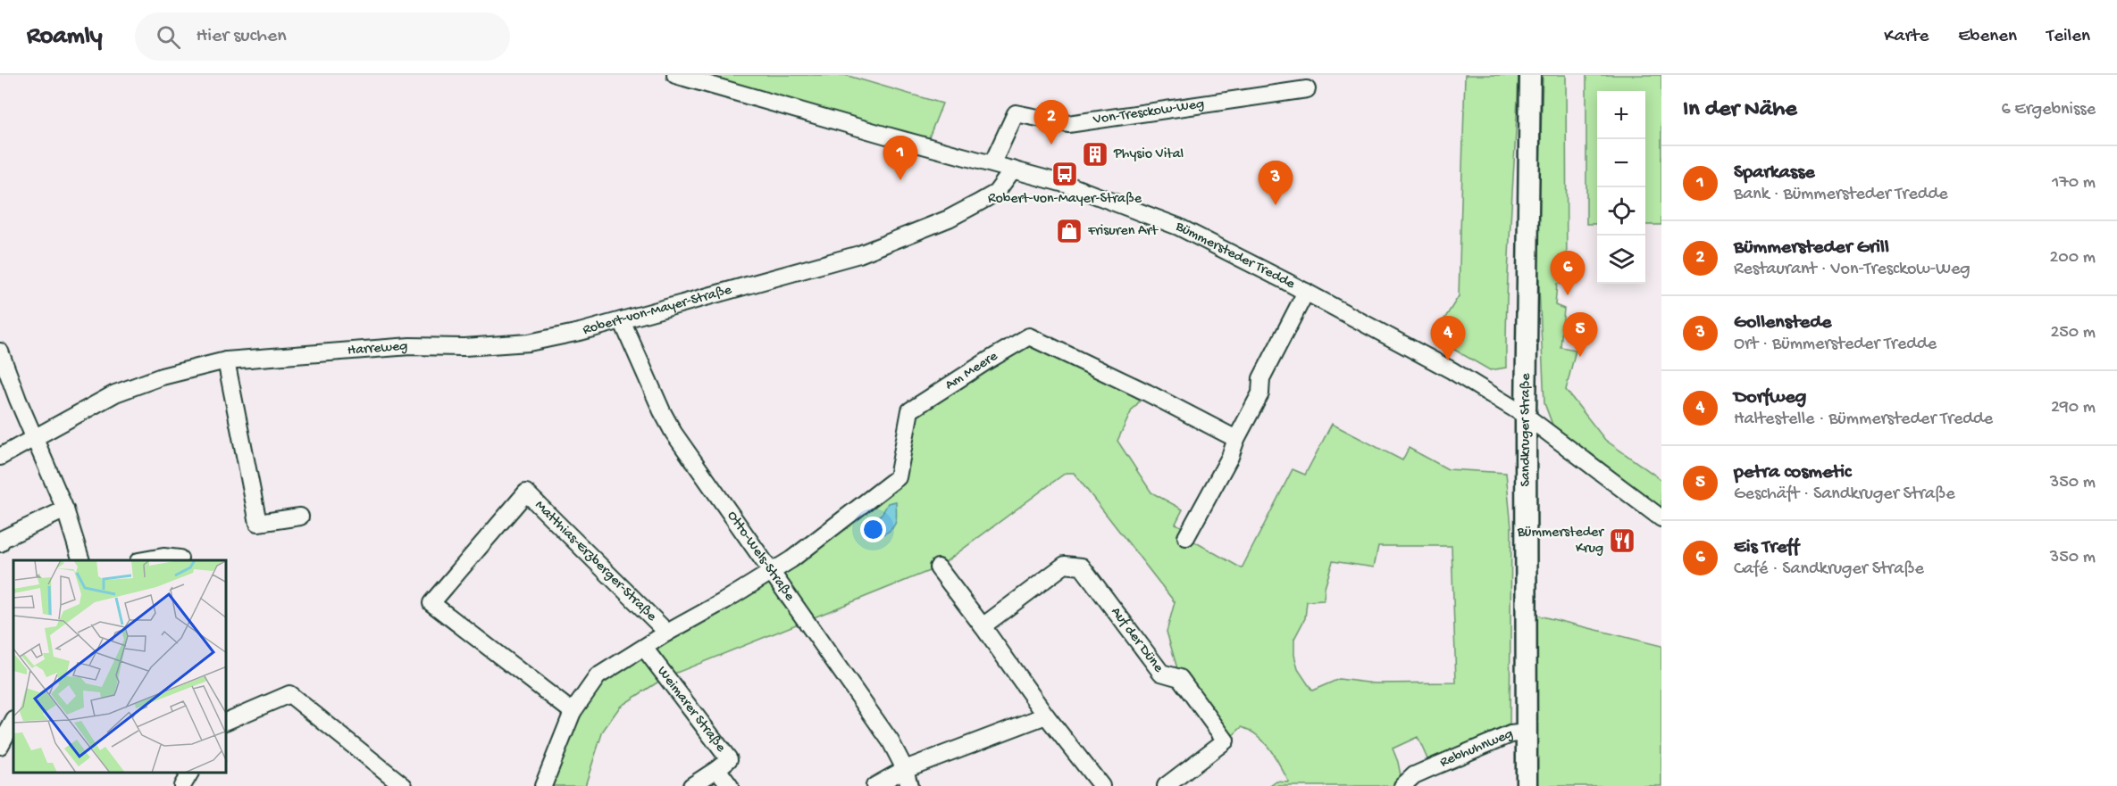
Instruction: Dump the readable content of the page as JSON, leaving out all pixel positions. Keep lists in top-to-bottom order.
{
  "streets": {
    "street": [
      "Von-Tresckow-Weg",
      "Bümmersteder Tredde",
      "Robert-von-Mayer-Straße",
      "Harreweg",
      "Am Meere",
      "Sandkruger Straße",
      "Otto-Wels-Straße",
      "Matthias-Erzberger-Straße",
      "Auf der Düne",
      "Weimarer Straße",
      "Rebhuhnweg"
    ]
  },
  "crossings": [
    ["Von-Tresckow-Weg", "Bümmersteder Tredde"],
    ["Bümmersteder Tredde", "Robert-von-Mayer-Straße"],
    ["Bümmersteder Tredde", "Sandkruger Straße"],
    ["Robert-von-Mayer-Straße", "Harreweg"],
    ["Robert-von-Mayer-Straße", "Otto-Wels-Straße"],
    ["Am Meere", "Otto-Wels-Straße"],
    ["Sandkruger Straße", "Rebhuhnweg"]
  ],
  "places": {
    "building": ["Physio Vital"],
    "bus stop": ["Robert-von-Mayer-Straße"],
    "shop": ["Frisuren Art"],
    "restaurant": ["Bümmersteder Krug"]
  },
  "page": {
    "header": "Roamly",
    "search": "Hier suchen",
    "nav": ["Karte", "Ebenen", "Teilen"],
    "heading": ["In der Nähe", "6 Ergebnisse"],
    "map_buttons": ["+", "−"],
    "pins": [
      "2",
      "1",
      "3",
      "6",
      "5",
      "4"
    ],
    "list": [
      {
        "mark": "1",
        "name": "Sparkasse",
        "note": "Bank · Bümmersteder Tredde",
        "value": "170 m"
      },
      {
        "mark": "2",
        "name": "Bümmersteder Grill",
        "note": "Restaurant · Von-Tresckow-Weg",
        "value": "200 m"
      },
      {
        "mark": "3",
        "name": "Gollenstede",
        "note": "Ort · Bümmersteder Tredde",
        "value": "250 m"
      },
      {
        "mark": "4",
        "name": "Dorfweg",
        "note": "Haltestelle · Bümmersteder Tredde",
        "value": "290 m"
      },
      {
        "mark": "5",
        "name": "petra cosmetic",
        "note": "Geschäft · Sandkruger Straße",
        "value": "350 m"
      },
      {
        "mark": "6",
        "name": "Eis Treff",
        "note": "Café · Sandkruger Straße",
        "value": "350 m"
      }
    ]
  }
}
